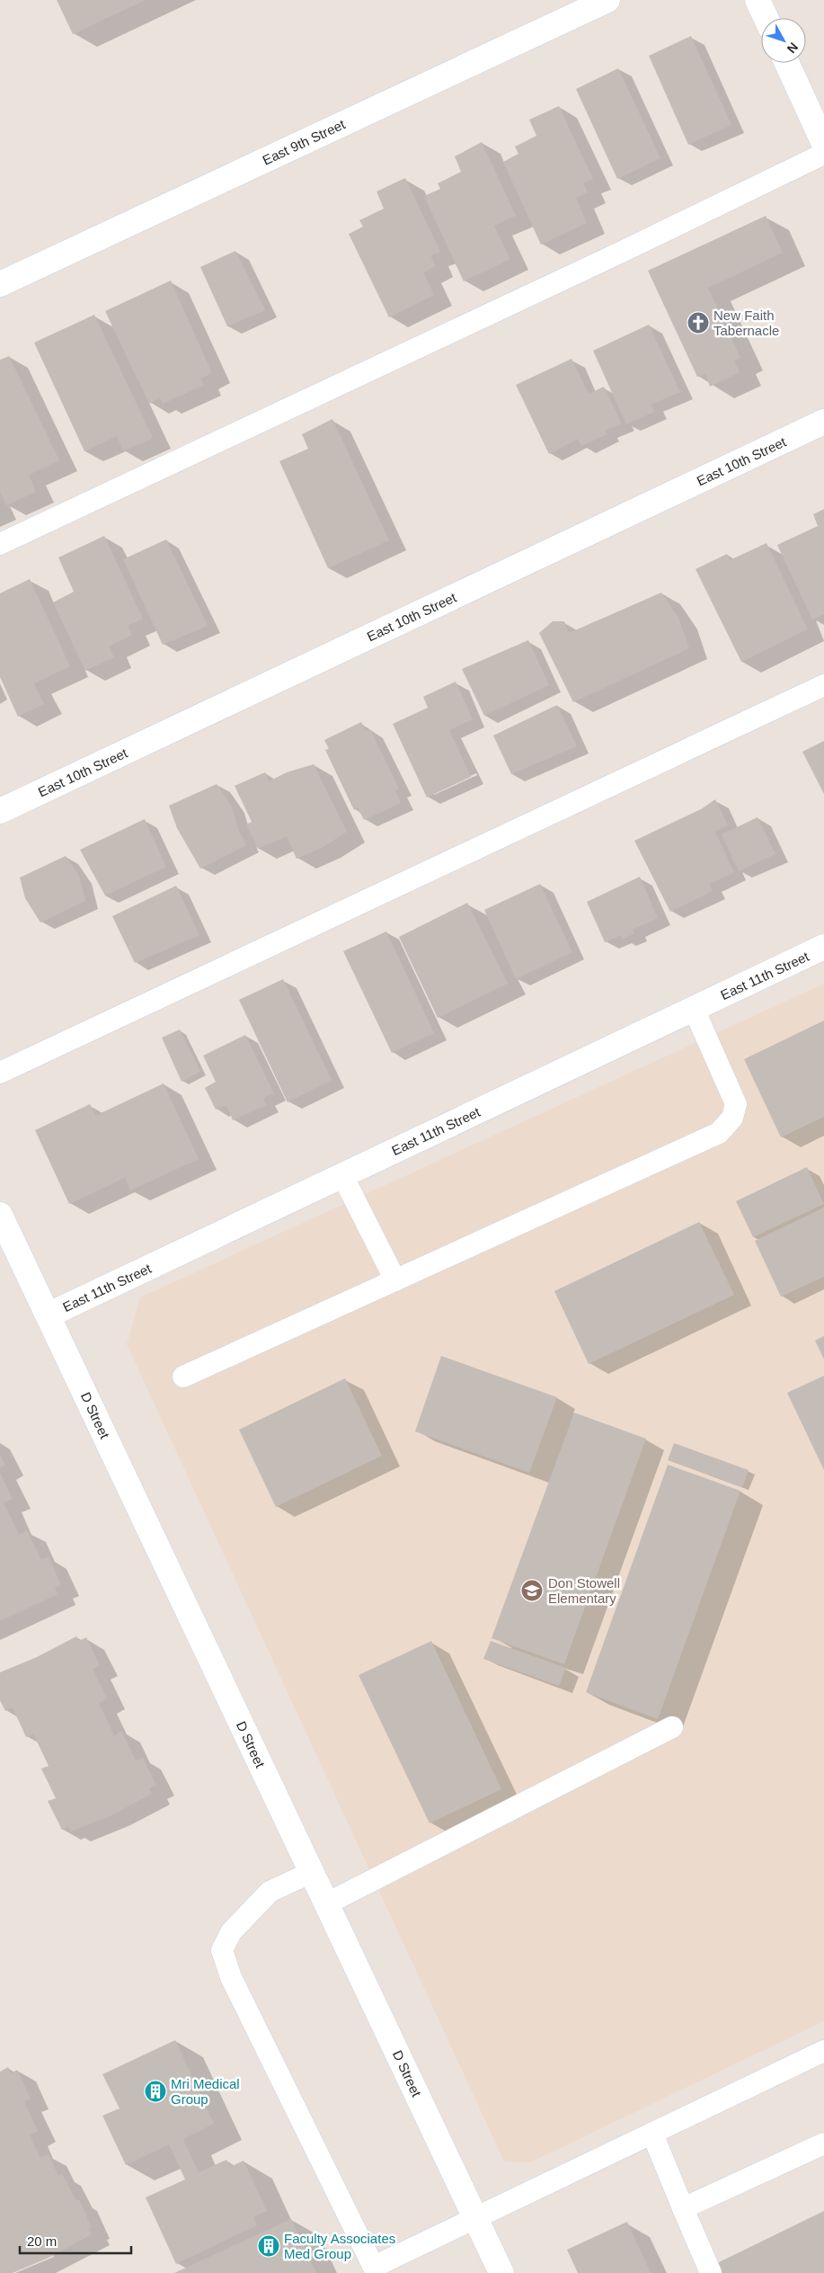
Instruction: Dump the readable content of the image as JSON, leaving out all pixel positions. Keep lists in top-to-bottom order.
{
  "streets": {
    "street": [
      "East 9th Street",
      "East 10th Street",
      "East 11th Street",
      "D Street"
    ]
  },
  "crossings": [
    ["East 11th Street", "D Street"]
  ],
  "places": {
    "church": ["New Faith Tabernacle"],
    "school or university": ["Don Stowell Elementary"],
    "building": ["Mri Medical Group", "Faculty Associates Med Group"]
  },
  "scale_bar": "20 m",
  "north": "bottom right"
}
